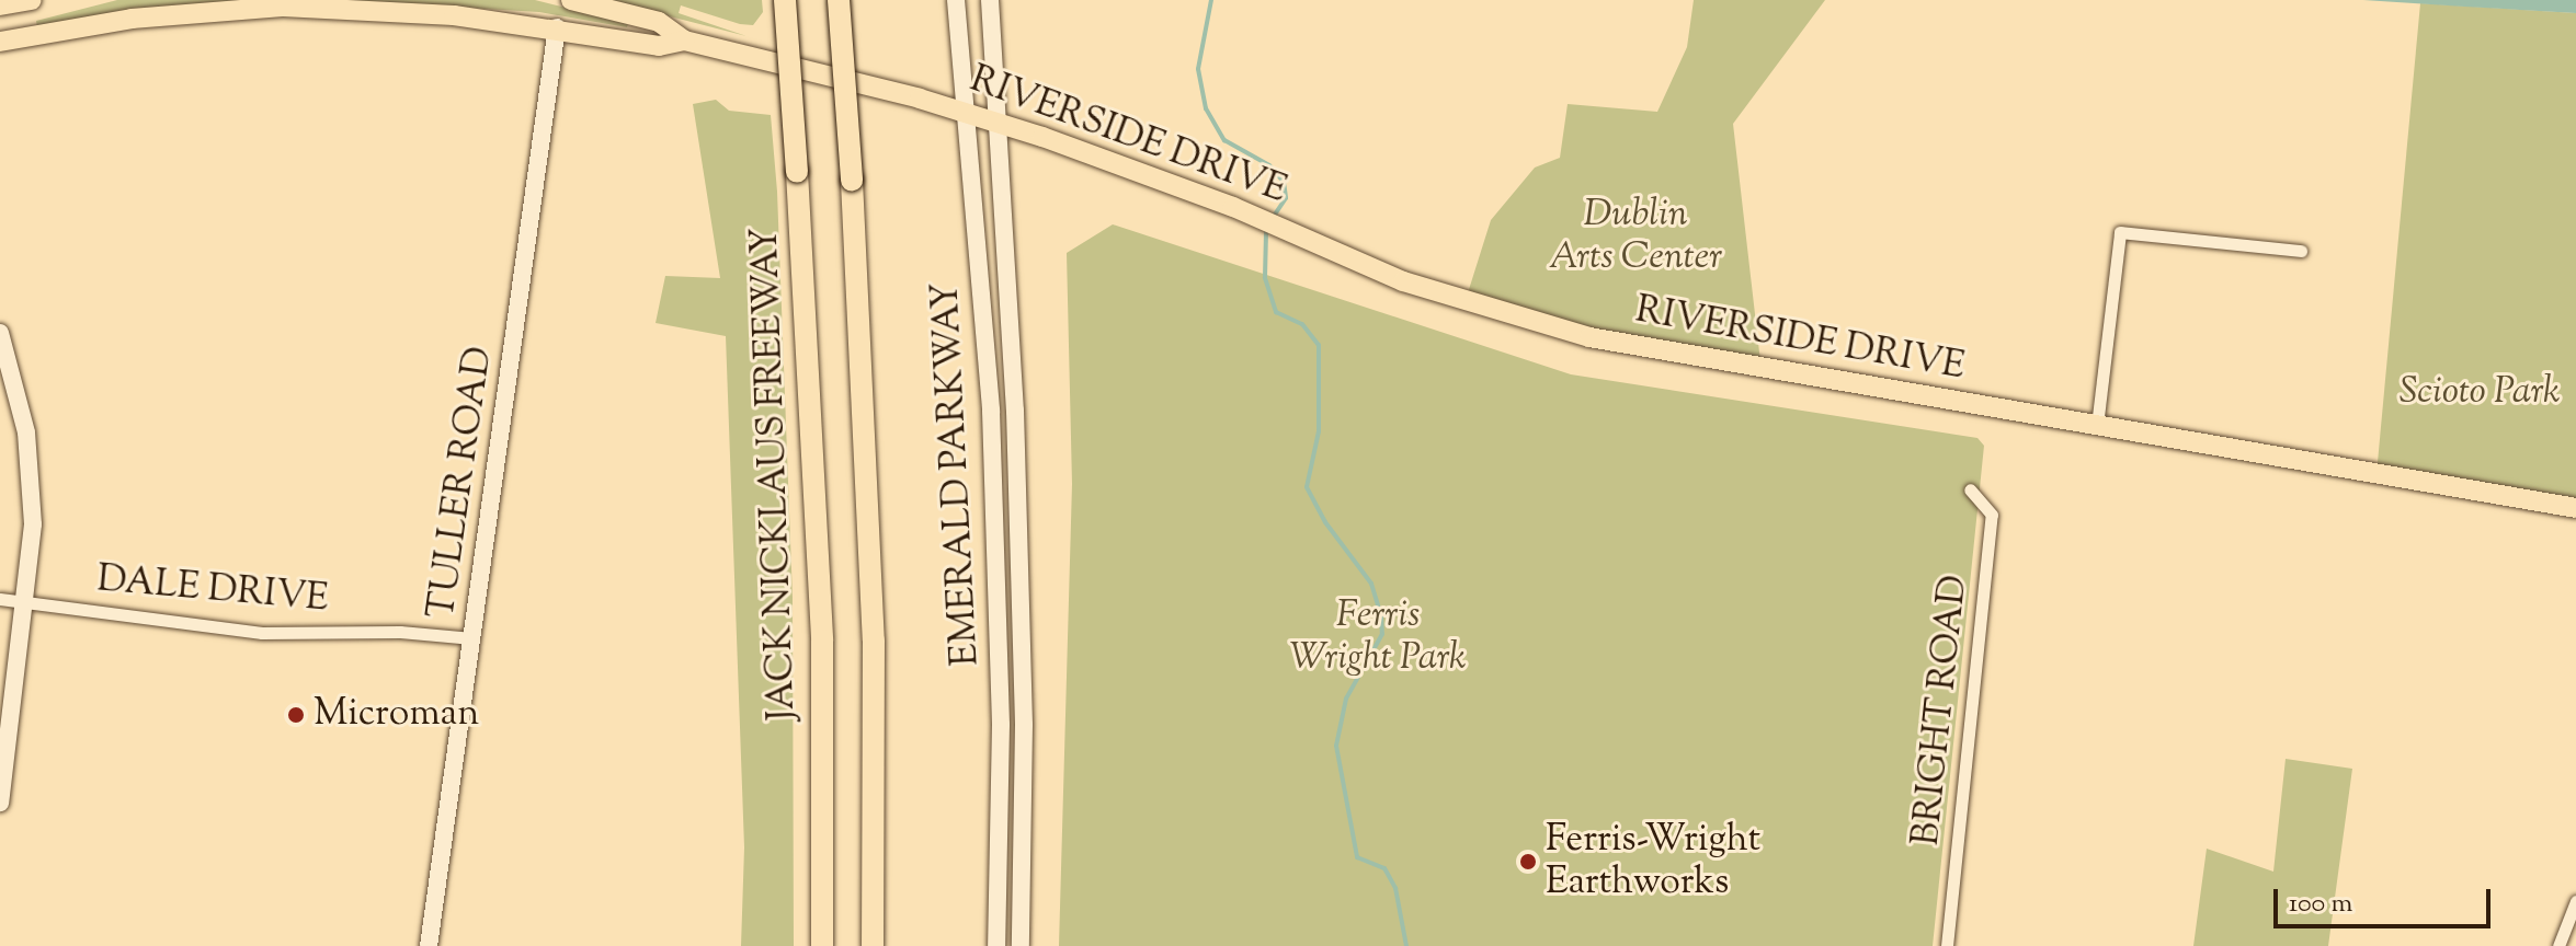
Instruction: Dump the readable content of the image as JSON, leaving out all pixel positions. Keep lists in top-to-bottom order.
{
  "streets": {
    "highway": ["JACK NICKLAUS FREEWAY"],
    "main road": ["RIVERSIDE DRIVE", "EMERALD PARKWAY", "TULLER ROAD"],
    "street": ["DALE DRIVE", "BRIGHT ROAD"]
  },
  "crossings": [
    ["RIVERSIDE DRIVE", "EMERALD PARKWAY"],
    ["RIVERSIDE DRIVE", "TULLER ROAD"],
    ["TULLER ROAD", "DALE DRIVE"]
  ],
  "parks": ["Dublin Arts Center", "Scioto Park", "Ferris Wright Park"],
  "places": ["Microman", "Ferris-Wright Earthworks"],
  "scale_bar": "100 m"
}
